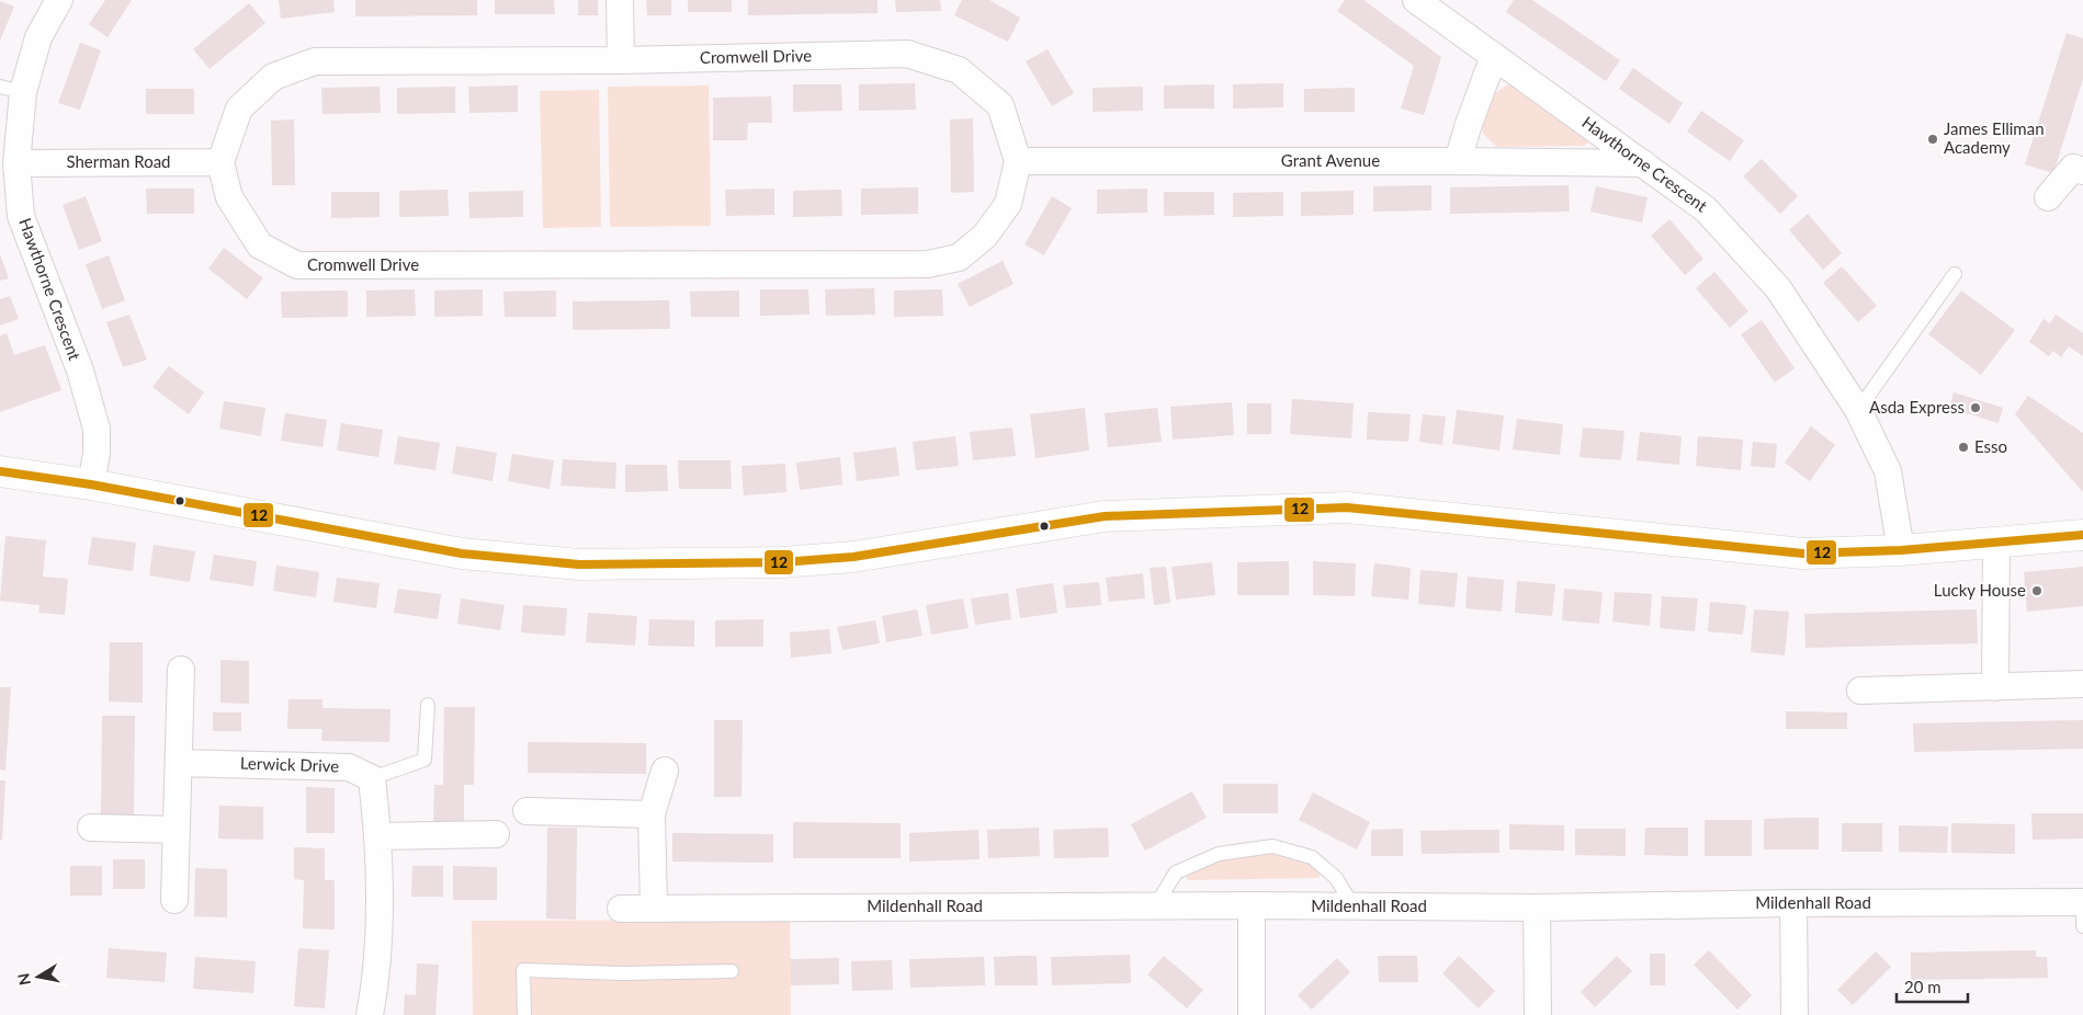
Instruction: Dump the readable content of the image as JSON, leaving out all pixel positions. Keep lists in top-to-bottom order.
{
  "streets": {
    "street": [
      "Cromwell Drive",
      "Grant Avenue",
      "Sherman Road",
      "Hawthorne Crescent",
      "Lerwick Drive",
      "Mildenhall Road"
    ]
  },
  "crossings": [
    ["Cromwell Drive", "Grant Avenue"],
    ["Cromwell Drive", "Sherman Road"],
    ["Grant Avenue", "Hawthorne Crescent"],
    ["Sherman Road", "Hawthorne Crescent"]
  ],
  "places": [
    "James Elliman Academy",
    "Asda Express",
    "Esso",
    "Lucky House"
  ],
  "lines": ["transit line 12"],
  "scale_bar": "20 m",
  "north": "left"
}
